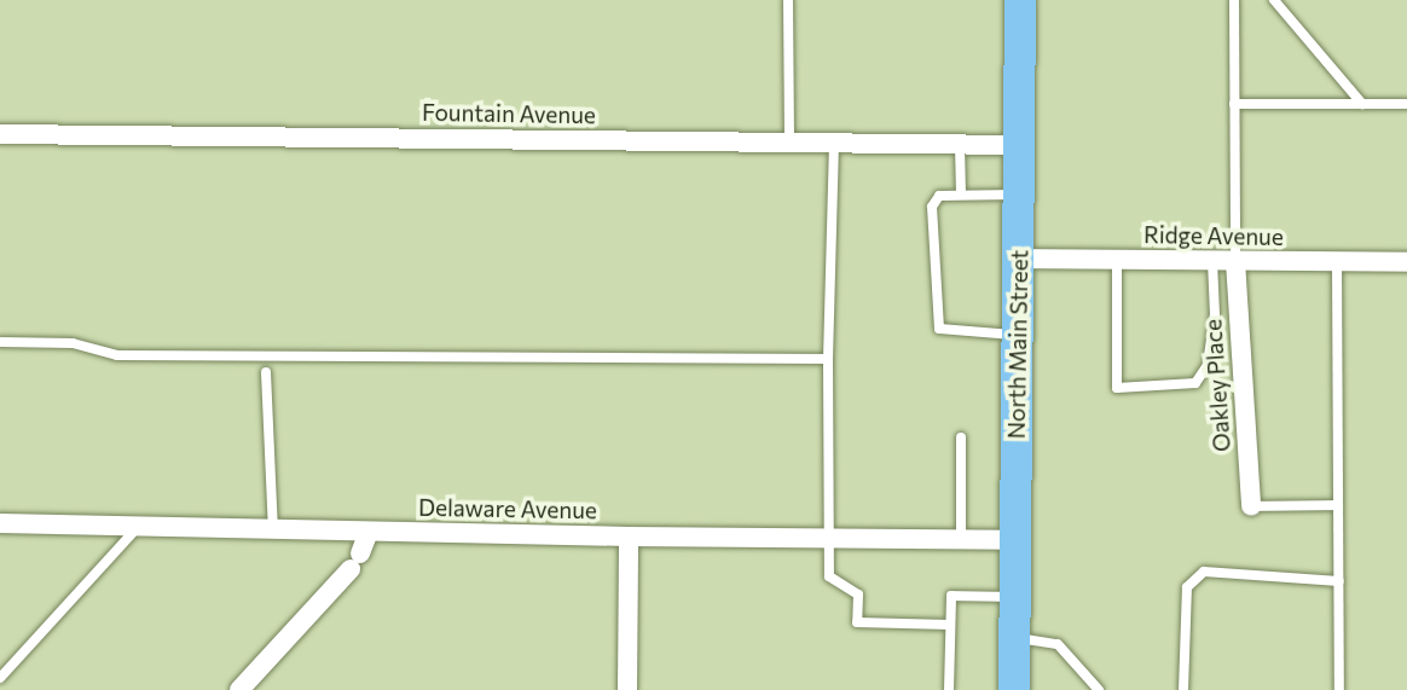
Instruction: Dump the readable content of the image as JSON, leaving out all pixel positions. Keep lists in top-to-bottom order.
{
  "streets": {
    "main road": ["North Main Street"],
    "street": [
      "Fountain Avenue",
      "Ridge Avenue",
      "Oakley Place",
      "Delaware Avenue"
    ]
  },
  "crossings": [
    ["Fountain Avenue", "North Main Street"],
    ["Ridge Avenue", "North Main Street"],
    ["Ridge Avenue", "Oakley Place"],
    ["North Main Street", "Delaware Avenue"]
  ]
}
